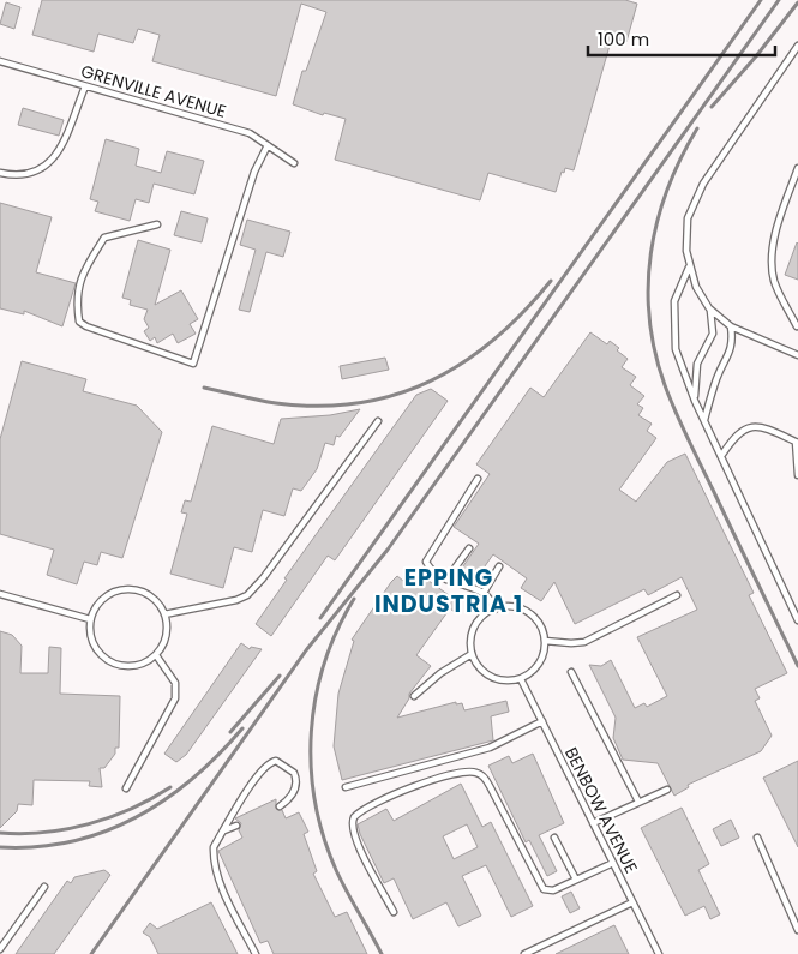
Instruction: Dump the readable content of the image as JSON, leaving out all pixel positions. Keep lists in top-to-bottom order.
{
  "streets": {
    "lane": ["GRENVILLE AVENUE", "BENBOW AVENUE"]
  },
  "districts": ["EPPING INDUSTRIA 1"],
  "scale_bar": "100 m"
}
